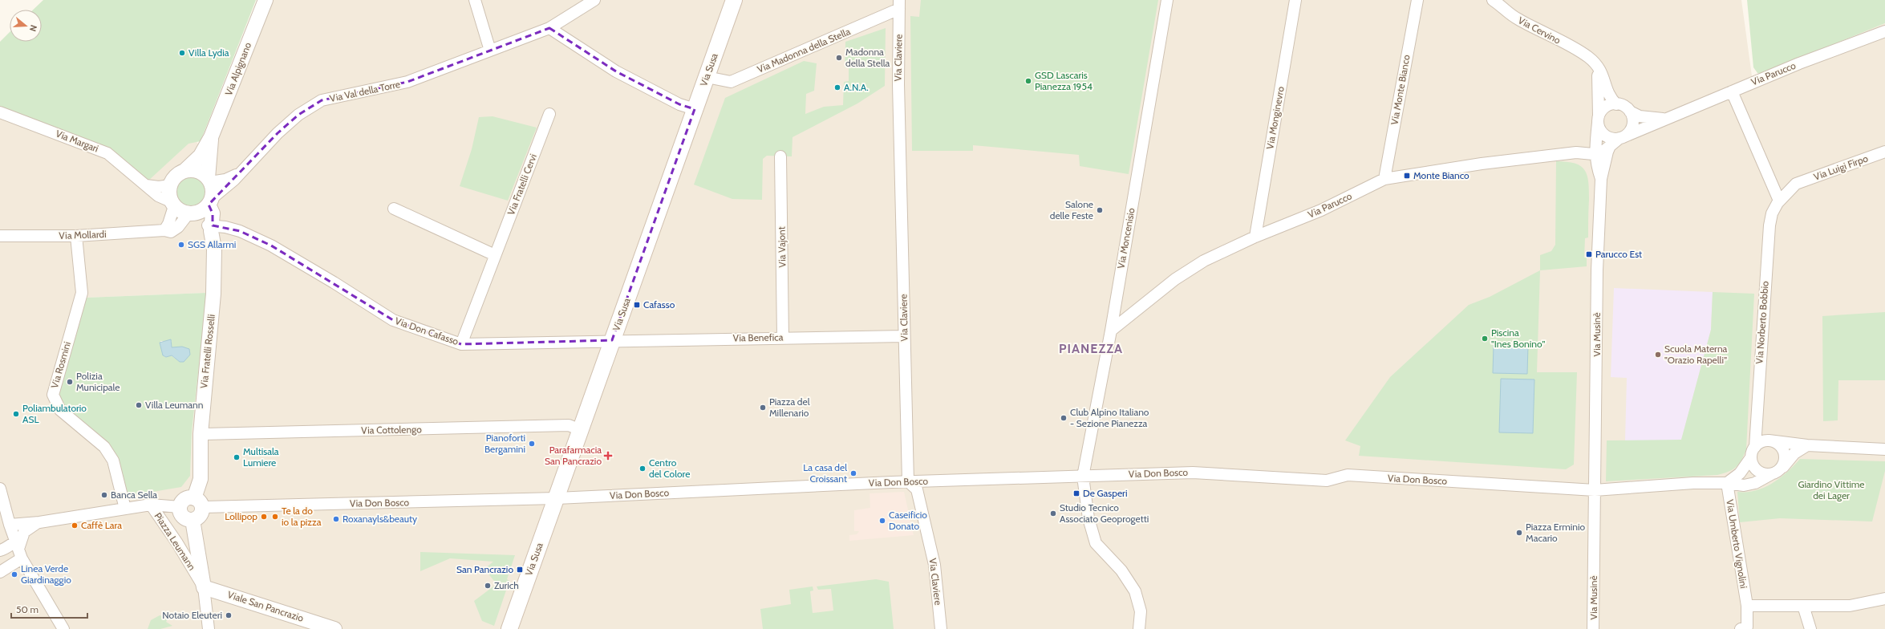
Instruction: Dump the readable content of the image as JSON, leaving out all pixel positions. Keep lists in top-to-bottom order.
{
  "streets": {
    "main road": ["Via Susa"],
    "street": [
      "Via Cervino",
      "Via Madonna della Stella",
      "Via Claviere",
      "Via Alpignano",
      "Via Parucco",
      "Via Monte Bianco",
      "Via Val della Torre",
      "Via Monginevro",
      "Via Margari",
      "Via Luigi Firpo",
      "Via Fratelli Cervi",
      "Via Mollardi",
      "Via Moncenisio",
      "Via Vajont",
      "Via Norberto Bobbio",
      "Via Don Cafasso",
      "Via Musinè",
      "Via Benefica",
      "Via Fratelli Rosselli",
      "Via Rosmini",
      "Via Cottolengo",
      "Via Don Bosco",
      "Piazza Leumann",
      "Via Umberto Vignolini",
      "Viale San Pancrazio"
    ]
  },
  "crossings": [
    ["Via Cervino", "Via Parucco"],
    ["Via Cervino", "Via Musinè"],
    ["Via Madonna della Stella", "Via Claviere"],
    ["Via Madonna della Stella", "Via Susa"],
    ["Via Claviere", "Via Benefica"],
    ["Via Claviere", "Via Don Bosco"],
    ["Via Alpignano", "Via Val della Torre"],
    ["Via Alpignano", "Via Margari"],
    ["Via Alpignano", "Via Mollardi"],
    ["Via Alpignano", "Via Fratelli Rosselli"],
    ["Via Susa", "Via Don Cafasso"],
    ["Via Susa", "Via Benefica"],
    ["Via Susa", "Via Cottolengo"],
    ["Via Susa", "Via Don Bosco"],
    ["Via Parucco", "Via Monte Bianco"],
    ["Via Parucco", "Via Monginevro"],
    ["Via Parucco", "Via Moncenisio"],
    ["Via Val della Torre", "Via Margari"],
    ["Via Val della Torre", "Via Mollardi"],
    ["Via Val della Torre", "Via Fratelli Rosselli"],
    ["Via Margari", "Via Mollardi"],
    ["Via Margari", "Via Fratelli Rosselli"],
    ["Via Luigi Firpo", "Via Norberto Bobbio"],
    ["Via Fratelli Cervi", "Via Don Cafasso"],
    ["Via Mollardi", "Via Fratelli Rosselli"],
    ["Via Mollardi", "Via Rosmini"],
    ["Via Moncenisio", "Via Don Bosco"],
    ["Via Vajont", "Via Benefica"],
    ["Via Don Cafasso", "Via Benefica"],
    ["Via Don Cafasso", "Via Fratelli Rosselli"],
    ["Via Musinè", "Via Don Bosco"],
    ["Via Fratelli Rosselli", "Via Cottolengo"],
    ["Via Fratelli Rosselli", "Via Don Bosco"],
    ["Via Fratelli Rosselli", "Piazza Leumann"],
    ["Via Don Bosco", "Piazza Leumann"],
    ["Piazza Leumann", "Viale San Pancrazio"]
  ],
  "districts": ["PIANEZZA"],
  "parks": ["Giardino Vittime dei Lager"],
  "places": {
    "other": [
      "Villa Lydia",
      "Madonna della Stella",
      "GSD Lascaris Pianezza 1954",
      "A.N.A.",
      "Salone delle Feste",
      "SGS Allarmi",
      "Piscina \"Ines Bonino\"",
      "Scuola Materna \"Orazio Rapelli\"",
      "Polizia Municipale",
      "Villa Leumann",
      "Piazza del Millenario",
      "Poliambulatorio ASL",
      "Club Alpino Italiano - Sezione Pianezza",
      "Pianoforti Bergamini",
      "Multisala Lumiere",
      "Centro del Colore",
      "La casa del Croissant",
      "Banca Sella",
      "Studio Tecnico Associato Geoprogetti",
      "Lollipop",
      "Te la do io la pizza",
      "Roxanayls&beauty",
      "Caseificio Donato",
      "Caffè Lara",
      "Piazza Erminio Macario",
      "Linea Verde Giardinaggio",
      "Zurich",
      "Notaio Eleuteri"
    ],
    "transit": [
      "Monte Bianco",
      "Parucco Est",
      "Cafasso",
      "De Gasperi",
      "San Pancrazio"
    ],
    "health": ["Parafarmacia San Pancrazio"]
  },
  "scale_bar": "50 m",
  "north": "right"
}
